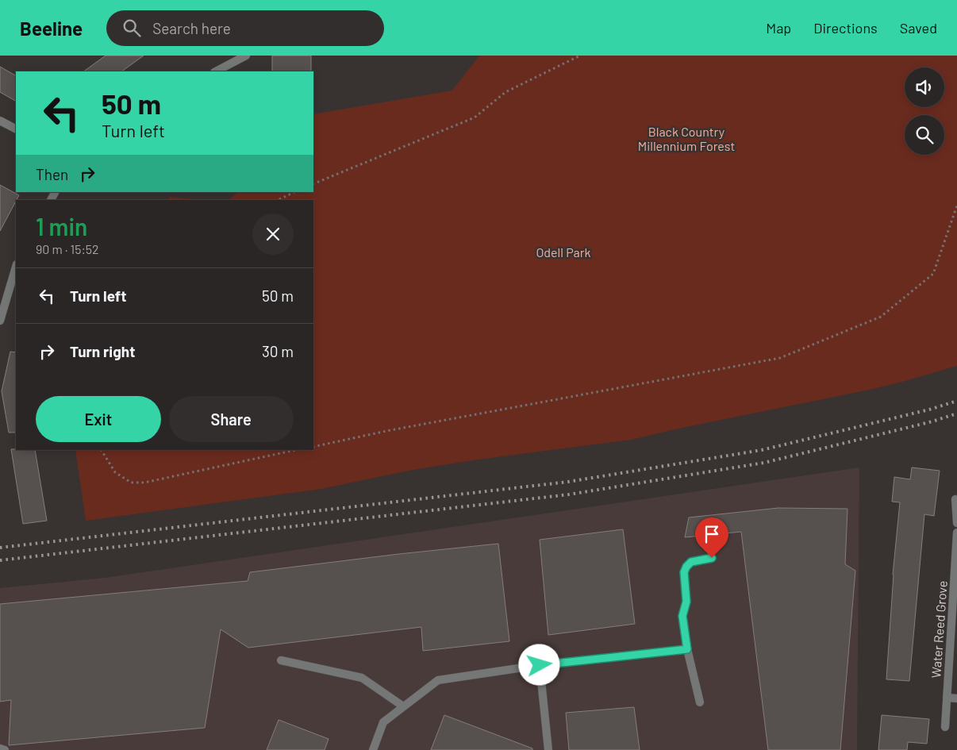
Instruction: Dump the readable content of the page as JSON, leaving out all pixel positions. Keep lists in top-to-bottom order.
{
  "streets": {
    "street": ["Water Reed Grove"]
  },
  "parks": ["Black Country Millennium Forest", "Odell Park"],
  "page": {
    "header": "Beeline",
    "search": "Search here",
    "nav": ["Map", "Directions", "Saved"],
    "turn": ["50 m", "Turn left"],
    "then": "Then",
    "heading": ["1 min", "90 m · 15:52"],
    "list": [
      {
        "name": "Turn left",
        "value": "50 m"
      },
      {
        "name": "Turn right",
        "value": "30 m"
      }
    ],
    "buttons": ["Exit", "Share"]
  }
}
